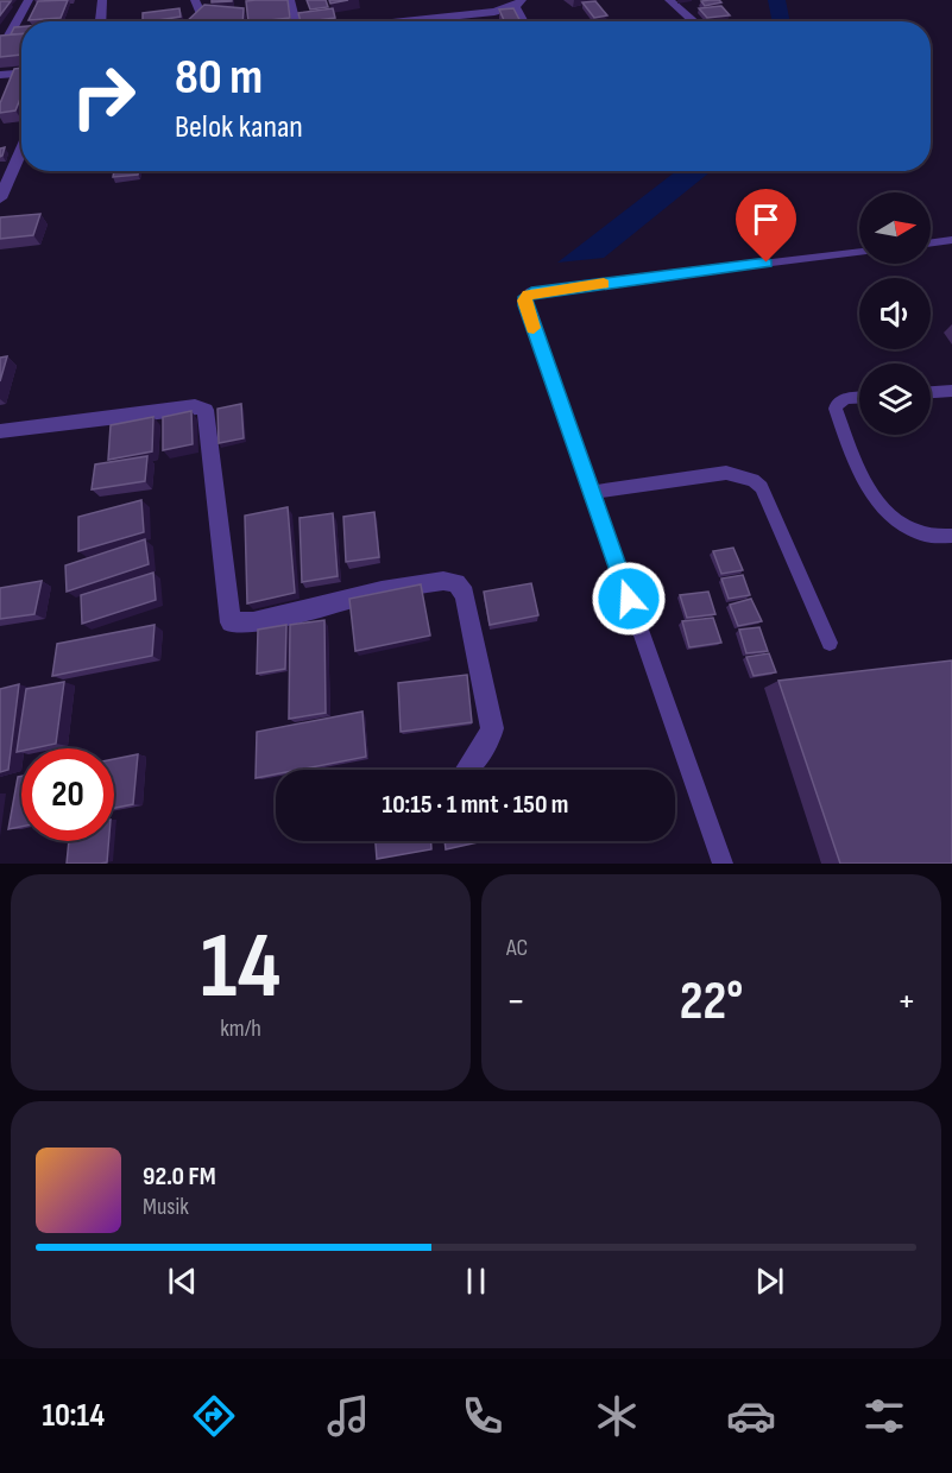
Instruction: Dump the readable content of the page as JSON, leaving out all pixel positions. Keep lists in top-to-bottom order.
{
  "north": "right",
  "page": {
    "turn": ["80 m", "Belok kanan"],
    "limit": "20",
    "trip": "10:15 · 1 mnt · 150 m",
    "tile": [
      ["14", "km/h"],
      "AC"
    ],
    "heat": ["−", "22°", "+"],
    "song": ["92.0 FM", "Musik"],
    "tabs": "10:14"
  }
}
